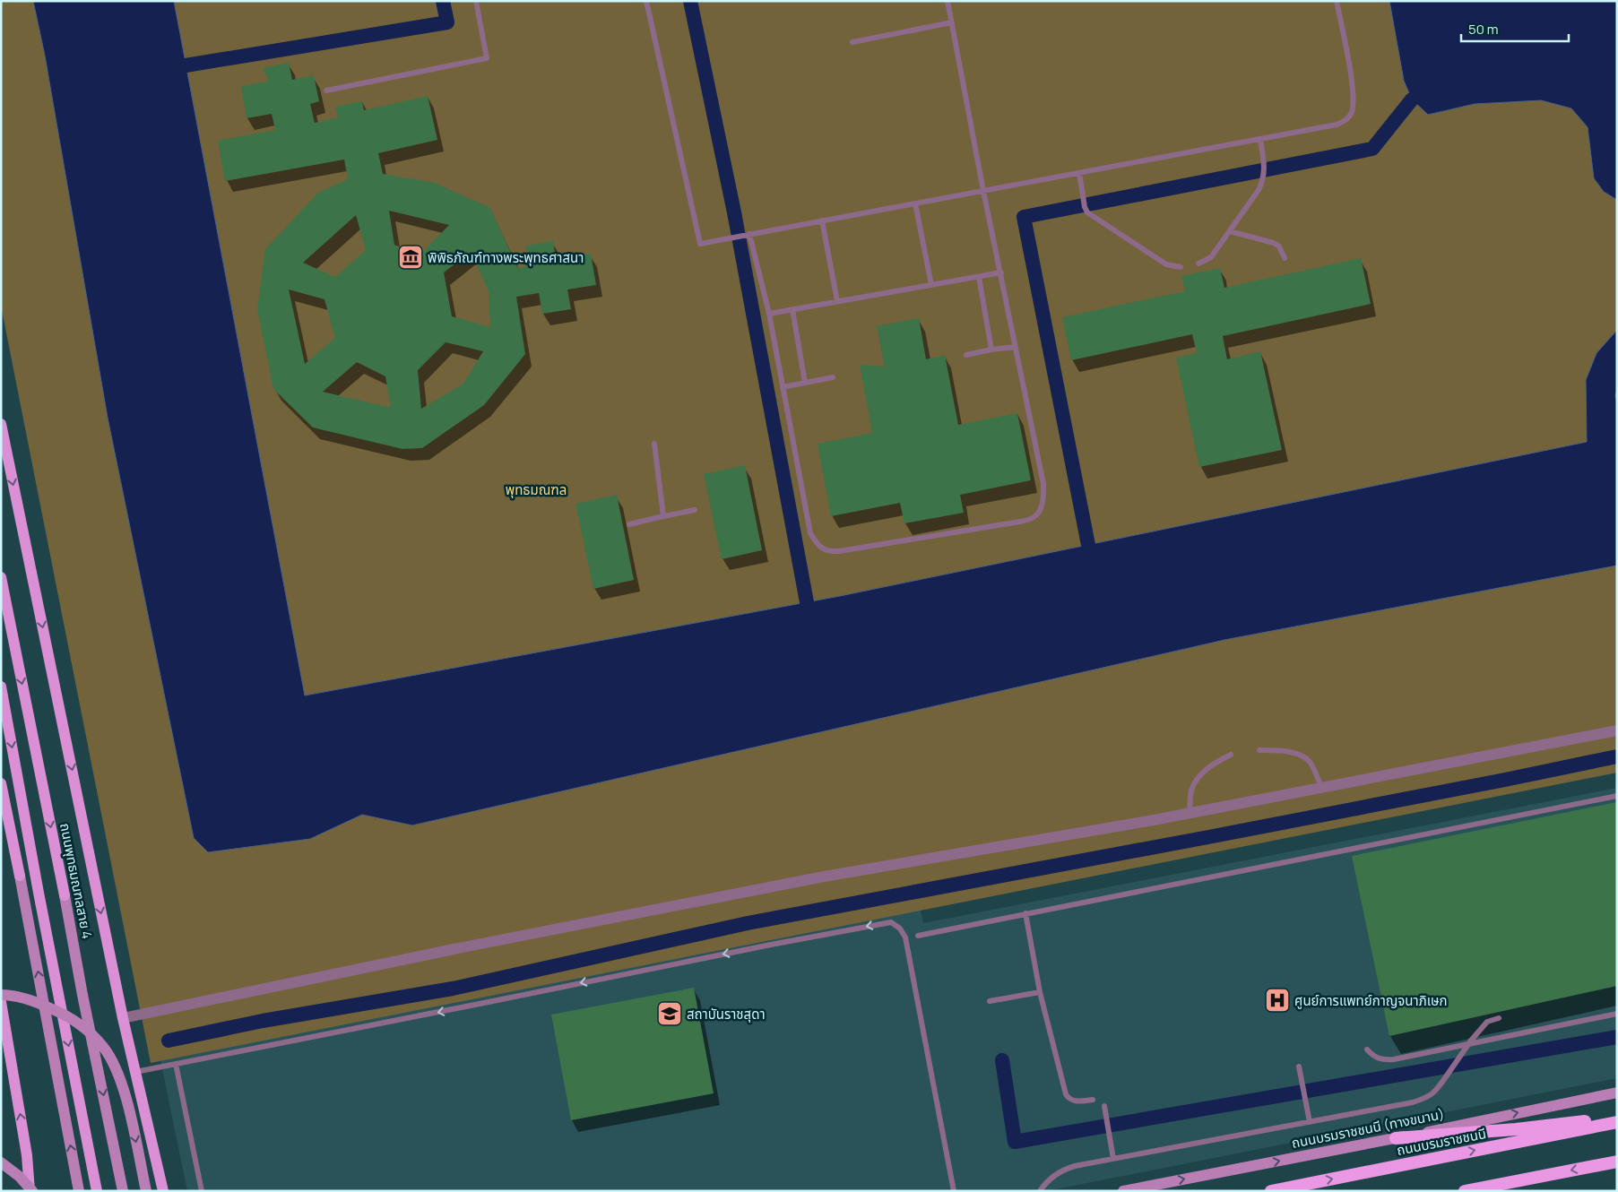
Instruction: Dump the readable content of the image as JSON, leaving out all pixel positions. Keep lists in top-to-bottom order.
{
  "streets": {
    "highway": ["ถนนบรมราชชนนี"],
    "main road": ["ถนนพุทธมณฑลสาย 4", "ถนนบรมราชชนนี (ทางขนาน)"]
  },
  "one_way": ["ถนนบรมราชชนนี (ทางขนาน)"],
  "parks": ["พุทธมณฑล"],
  "places": {
    "museum": ["พิพิธภัณฑ์ทางพระพุทธศาสนา"],
    "hospital": ["ศูนย์การแพทย์กาญจนาภิเษก"],
    "school or university": ["สถาบันราชสุดา"]
  },
  "scale_bar": "50 m"
}
